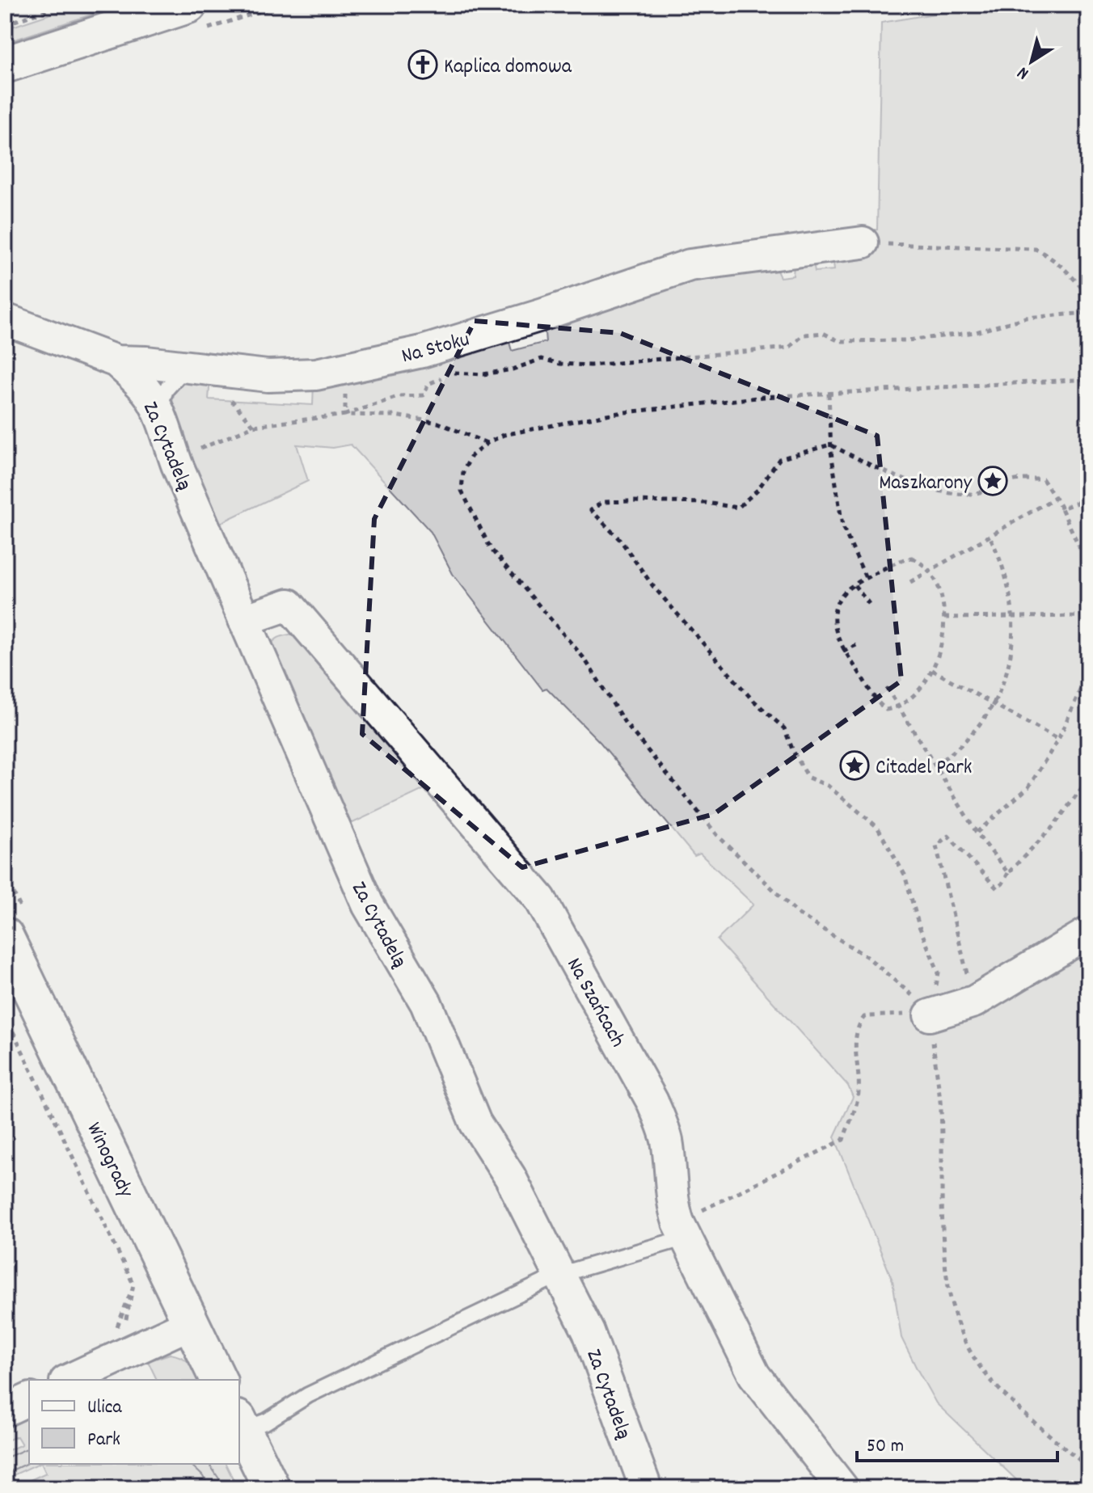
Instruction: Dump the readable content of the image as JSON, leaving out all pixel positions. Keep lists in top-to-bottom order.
{
  "streets": {
    "street": [
      "Na Stoku",
      "Za Cytadelą",
      "Na Szańcach",
      "Winogrady"
    ]
  },
  "crossings": [
    ["Na Stoku", "Za Cytadelą"],
    ["Za Cytadelą", "Na Szańcach"]
  ],
  "places": {
    "church": ["Kaplica domowa"],
    "place": ["Maszkarony", "Citadel Park"]
  },
  "legend": ["Ulica", "Park"],
  "scale_bar": "50 m",
  "north": "bottom left"
}
